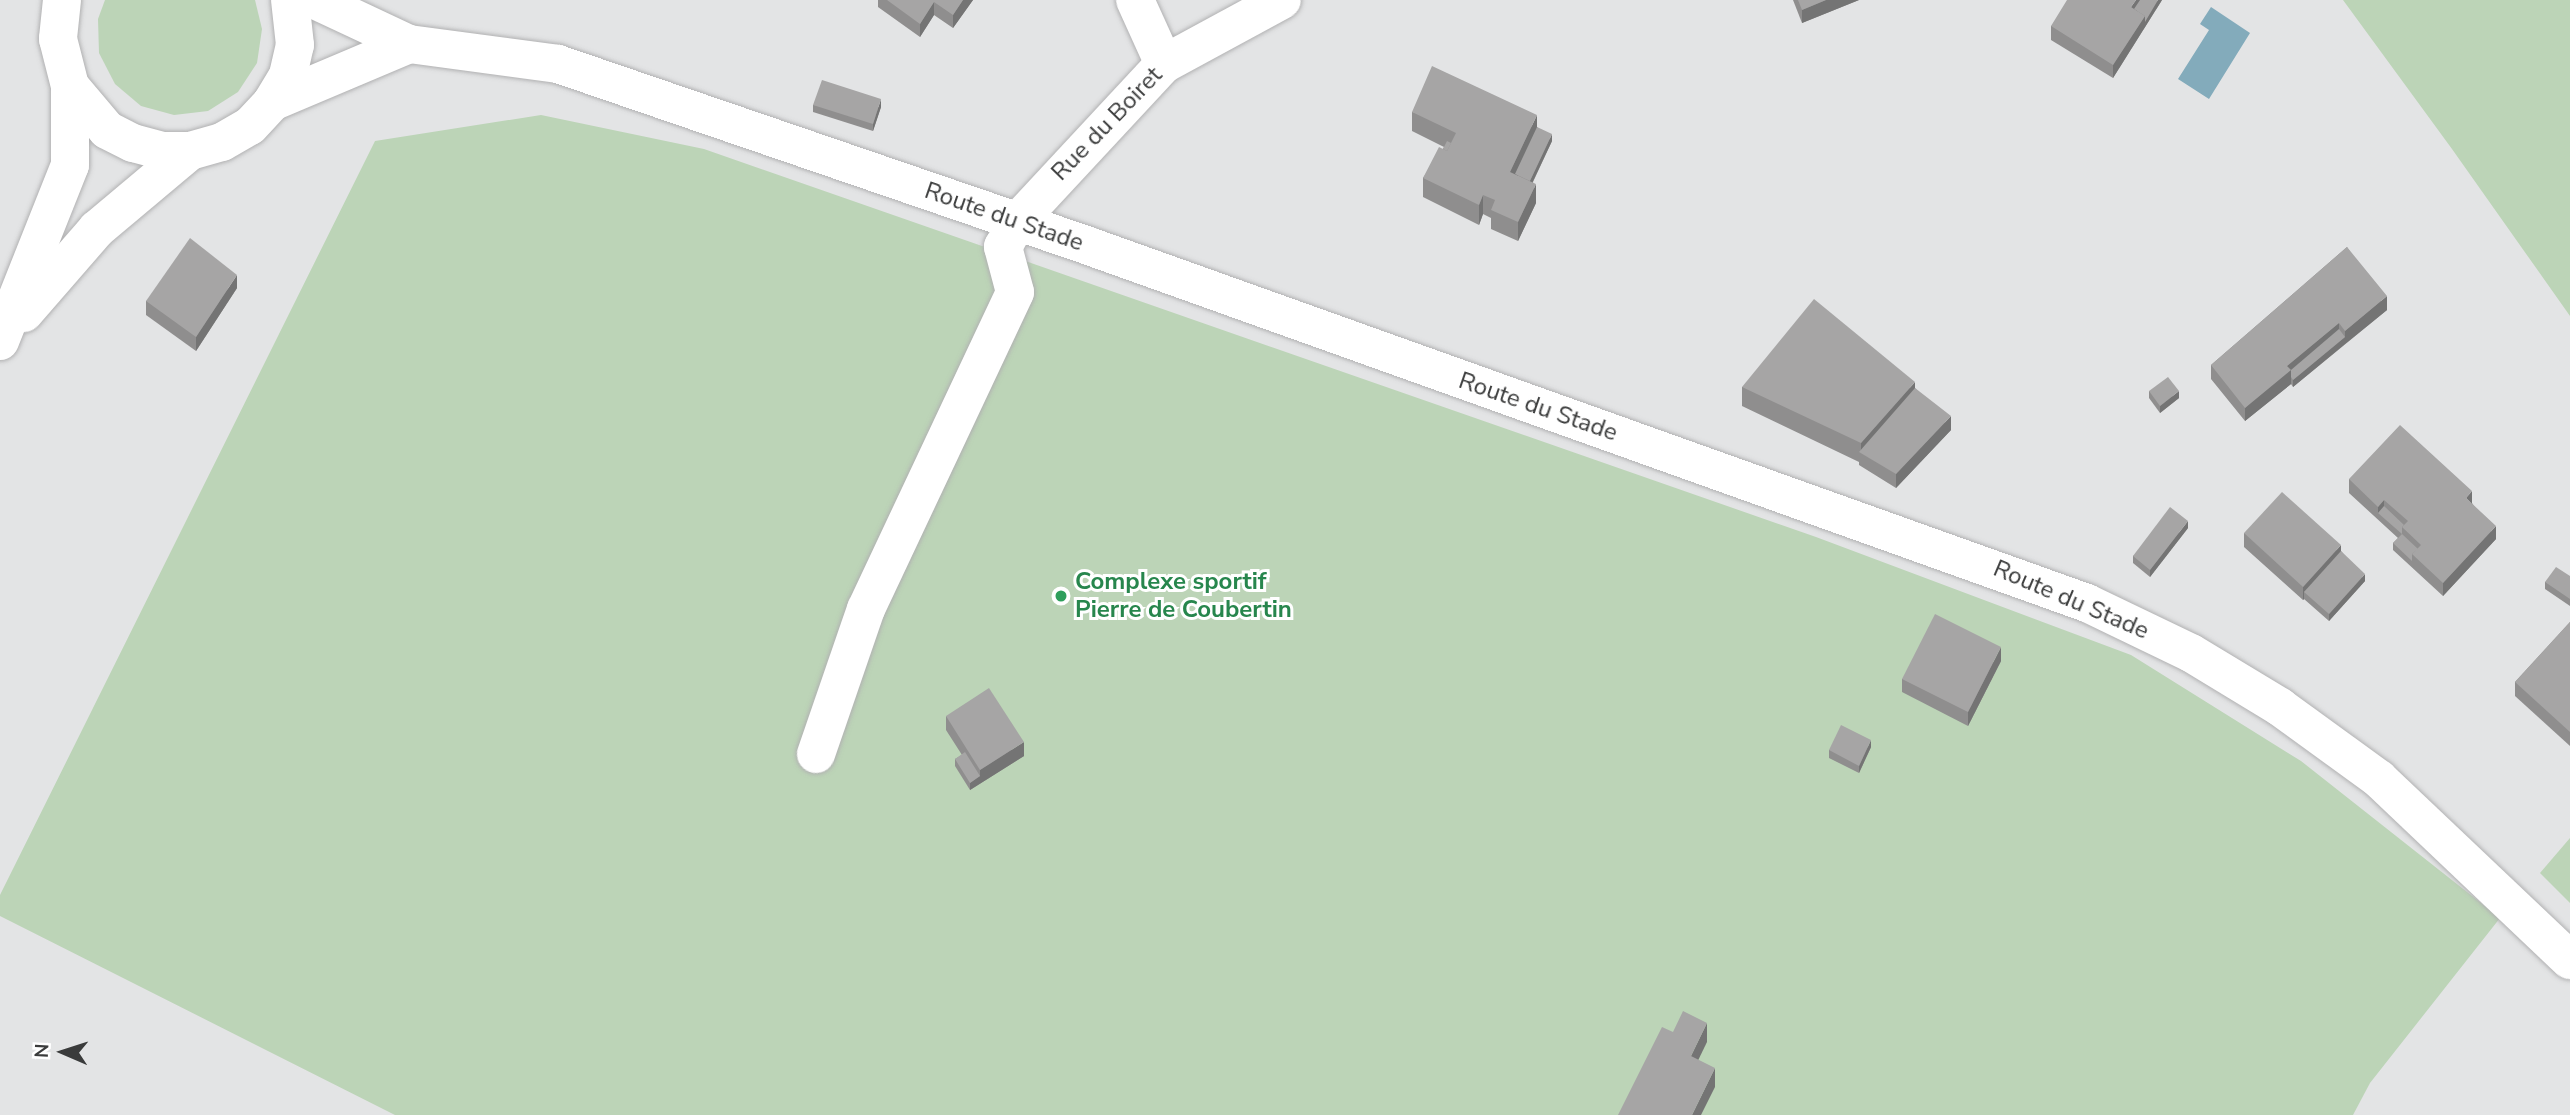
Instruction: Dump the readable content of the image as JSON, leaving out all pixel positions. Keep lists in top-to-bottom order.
{
  "streets": {
    "main road": ["Rue du Boiret", "Route du Stade"]
  },
  "crossings": [
    ["Rue du Boiret", "Route du Stade"]
  ],
  "places": ["Complexe sportif Pierre de Coubertin"],
  "north": "left"
}
